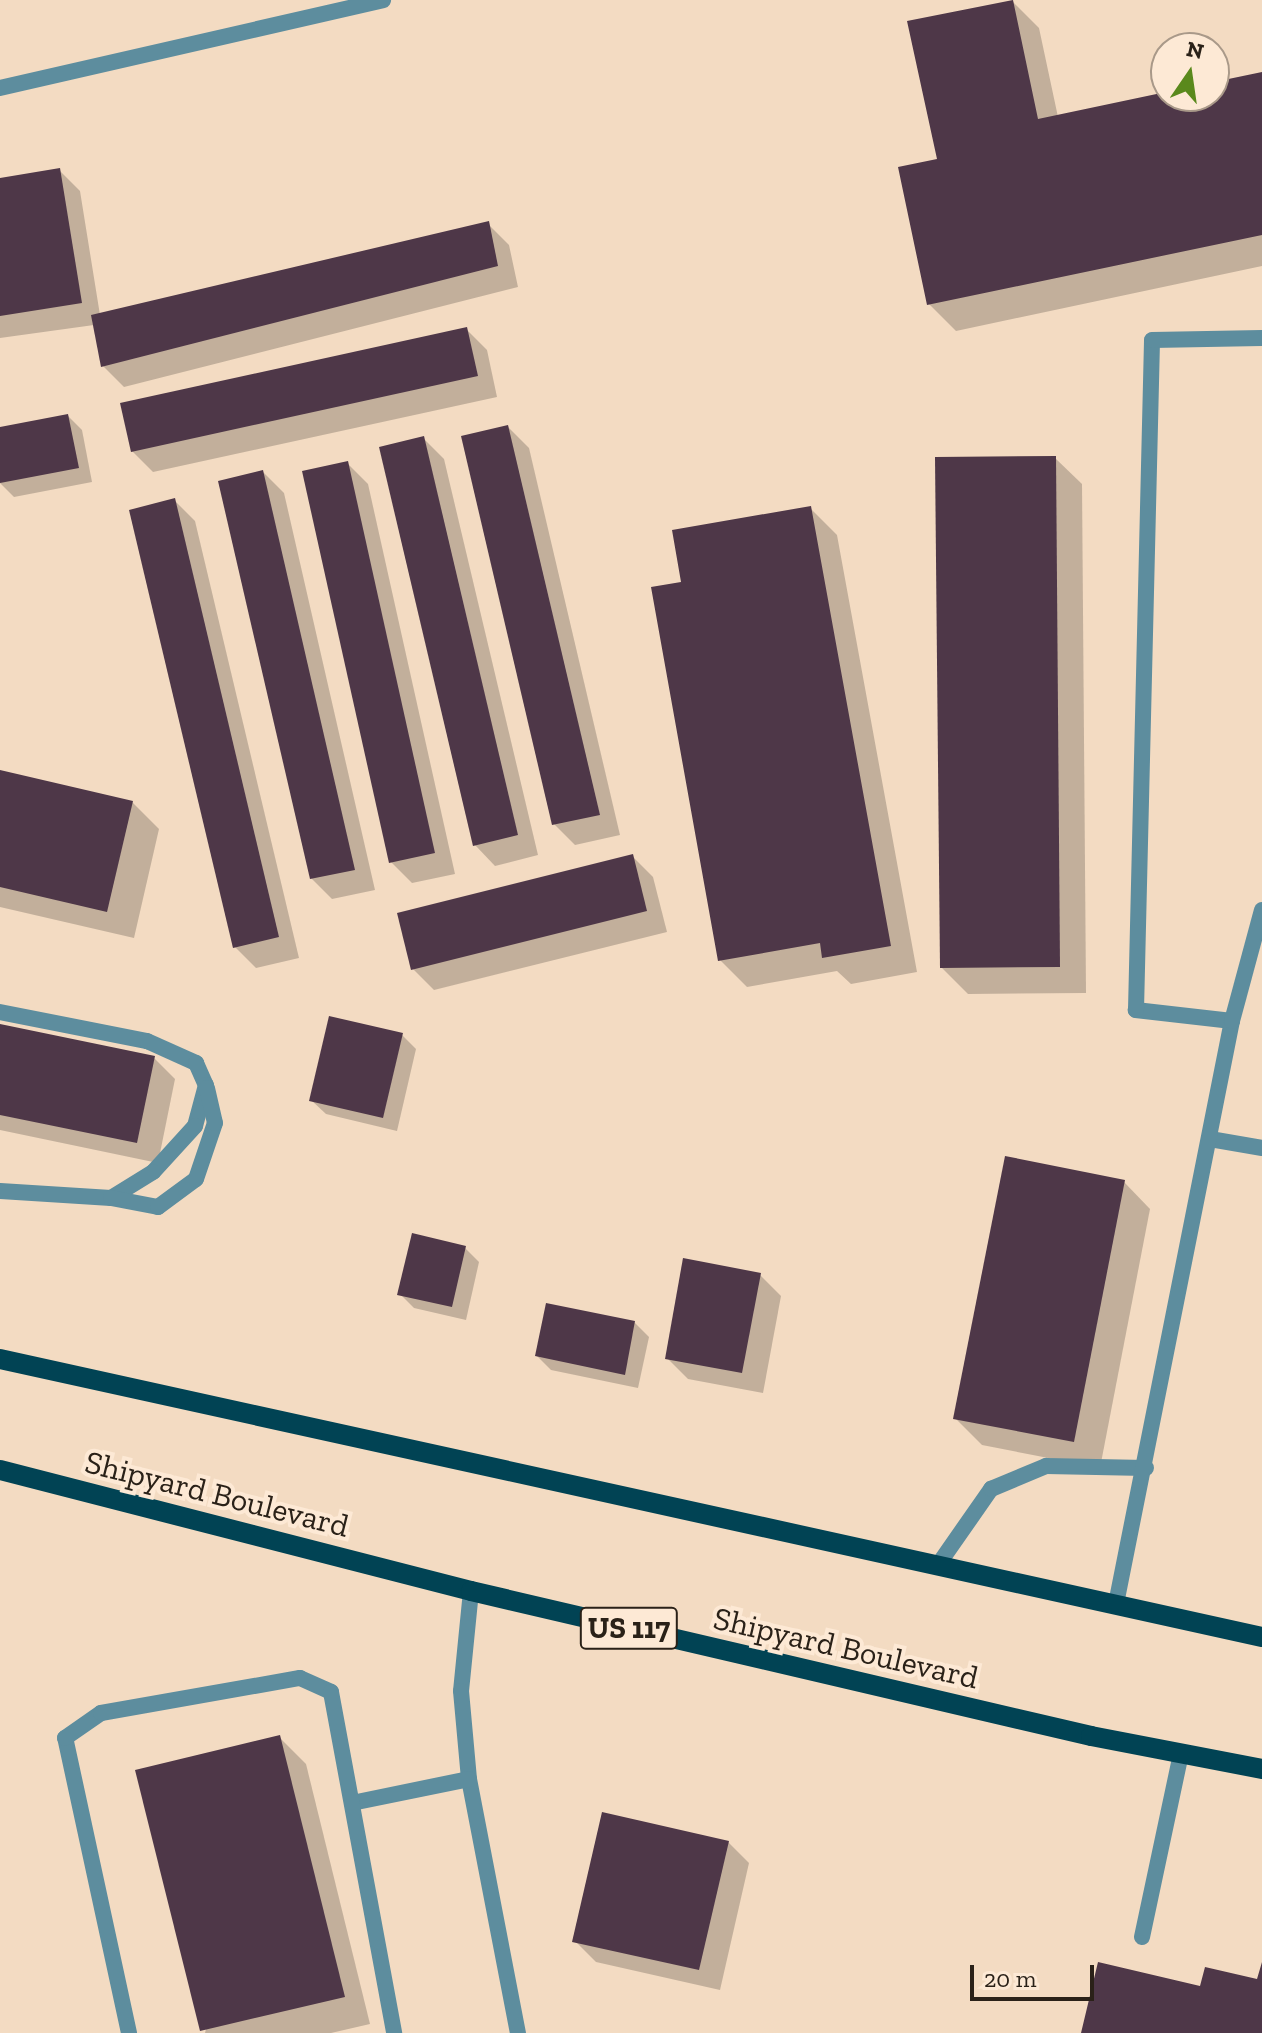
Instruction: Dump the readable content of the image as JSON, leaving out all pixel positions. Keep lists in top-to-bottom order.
{
  "streets": {
    "main road": ["Shipyard Boulevard", "US 117"]
  },
  "scale_bar": "20 m",
  "north": "top"
}
